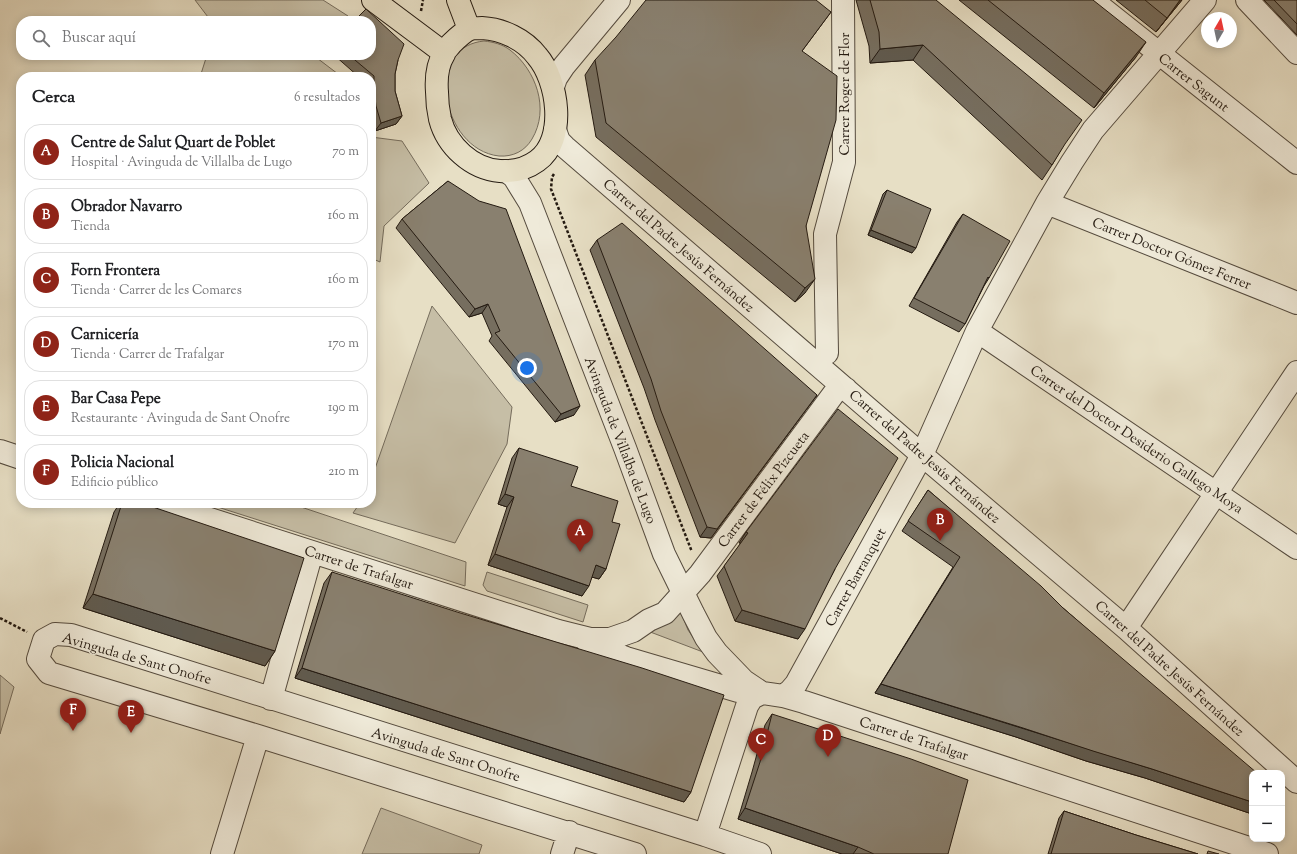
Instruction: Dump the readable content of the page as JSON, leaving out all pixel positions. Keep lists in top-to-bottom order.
{
  "streets": {
    "street": [
      "Carrer Sagunt",
      "Carrer Roger de Flor",
      "Carrer del Padre Jesús Fernández",
      "Carrer Doctor Gómez Ferrer",
      "Carrer del Doctor Desiderio Gallego Moya",
      "Avinguda de Villalba de Lugo",
      "Carrer de Félix Pizcueta",
      "Carrer de Trafalgar",
      "Carrer Barranquet",
      "Avinguda de Sant Onofre"
    ]
  },
  "crossings": [
    ["Carrer Sagunt", "Carrer Barranquet"],
    ["Carrer del Padre Jesús Fernández", "Avinguda de Villalba de Lugo"],
    ["Carrer del Padre Jesús Fernández", "Carrer de Félix Pizcueta"],
    ["Carrer del Padre Jesús Fernández", "Carrer Barranquet"],
    ["Carrer Doctor Gómez Ferrer", "Carrer Barranquet"],
    ["Carrer del Doctor Desiderio Gallego Moya", "Carrer Barranquet"],
    ["Avinguda de Villalba de Lugo", "Carrer de Félix Pizcueta"],
    ["Avinguda de Villalba de Lugo", "Carrer de Trafalgar"],
    ["Avinguda de Villalba de Lugo", "Carrer Barranquet"],
    ["Carrer de Félix Pizcueta", "Carrer de Trafalgar"],
    ["Carrer de Trafalgar", "Carrer Barranquet"],
    ["Carrer Barranquet", "Avinguda de Sant Onofre"]
  ],
  "north": "top",
  "page": {
    "search": "Buscar aquí",
    "heading": ["Cerca", "6 resultados"],
    "list": [
      {
        "mark": "A",
        "name": "Centre de Salut Quart de Poblet",
        "note": "Hospital · Avinguda de Villalba de Lugo",
        "value": "70 m"
      },
      {
        "mark": "B",
        "name": "Obrador Navarro",
        "note": "Tienda",
        "value": "160 m"
      },
      {
        "mark": "C",
        "name": "Forn Frontera",
        "note": "Tienda · Carrer de les Comares",
        "value": "160 m"
      },
      {
        "mark": "D",
        "name": "Carnicería",
        "note": "Tienda · Carrer de Trafalgar",
        "value": "170 m"
      },
      {
        "mark": "E",
        "name": "Bar Casa Pepe",
        "note": "Restaurante · Avinguda de Sant Onofre",
        "value": "190 m"
      },
      {
        "mark": "F",
        "name": "Policia Nacional",
        "note": "Edificio público",
        "value": "210 m"
      }
    ],
    "pins": [
      "B",
      "A",
      "F",
      "E",
      "D",
      "C"
    ],
    "map_buttons": ["+", "−"]
  }
}
